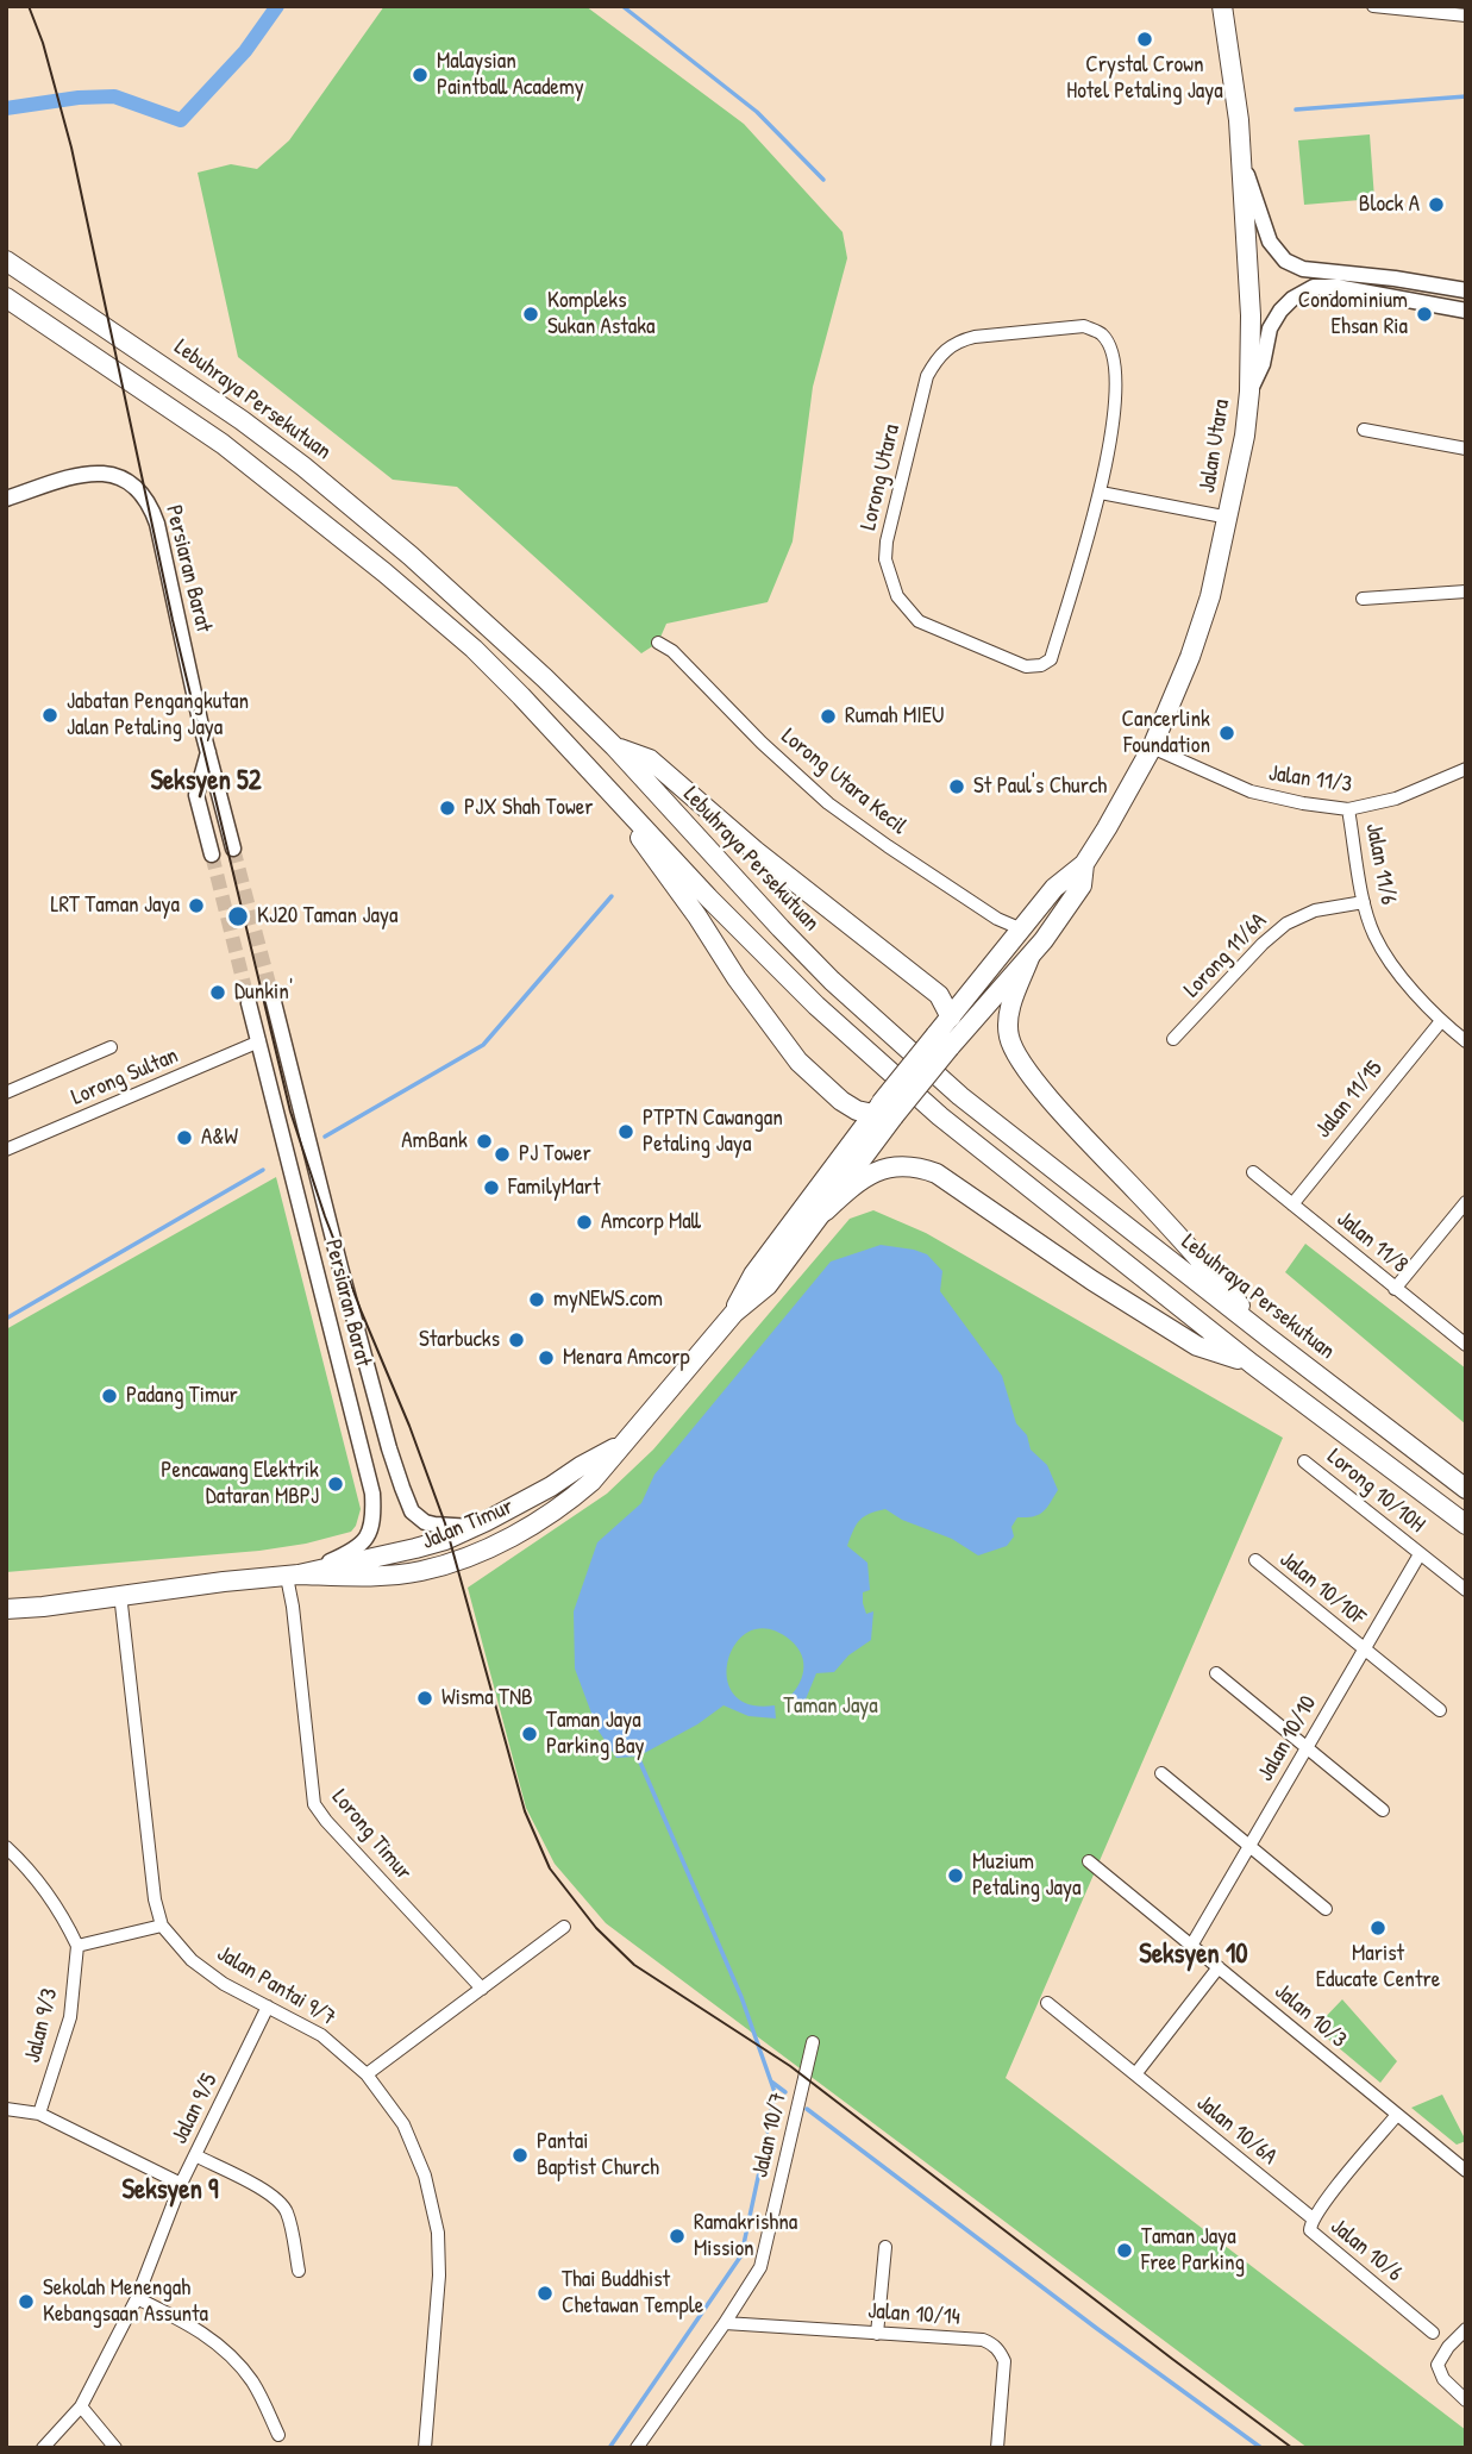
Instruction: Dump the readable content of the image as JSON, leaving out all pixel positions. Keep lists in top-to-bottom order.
{
  "streets": {
    "main road": ["Lebuhraya Persekutuan", "Jalan Utara", "Jalan Timur"],
    "street": [
      "Lorong Utara",
      "Persiaran Barat",
      "Jalan 11/3",
      "Lorong Utara Kecil",
      "Jalan 11/6",
      "Lorong 11/6A",
      "Lorong Sultan",
      "Jalan 11/15",
      "Jalan 11/8",
      "Lorong 10/10H",
      "Jalan 10/10F",
      "Jalan 10/10",
      "Lorong Timur",
      "Jalan Pantai 9/7",
      "Jalan 10/3",
      "Jalan 9/3",
      "Jalan 9/5",
      "Jalan 10/6A",
      "Jalan 10/7",
      "Jalan 10/6",
      "Jalan 10/14"
    ]
  },
  "crossings": [
    ["Jalan Utara", "Jalan 11/3"],
    ["Jalan Utara", "Lorong Utara Kecil"],
    ["Jalan Utara", "Jalan Timur"],
    ["Persiaran Barat", "Lorong Sultan"],
    ["Persiaran Barat", "Jalan Timur"],
    ["Persiaran Barat", "Lorong Timur"],
    ["Jalan 11/3", "Jalan 11/6"],
    ["Jalan 11/6", "Lorong 11/6A"],
    ["Jalan 11/6", "Jalan 11/15"],
    ["Jalan 11/15", "Jalan 11/8"],
    ["Lorong 10/10H", "Jalan 10/10"],
    ["Jalan Timur", "Lorong Timur"],
    ["Jalan Timur", "Jalan Pantai 9/7"],
    ["Jalan 10/10F", "Jalan 10/10"],
    ["Jalan 10/10", "Jalan 10/3"],
    ["Jalan Pantai 9/7", "Jalan 9/5"],
    ["Jalan 10/3", "Jalan 10/6"],
    ["Jalan 10/6A", "Jalan 10/6"],
    ["Jalan 10/7", "Jalan 10/14"]
  ],
  "districts": ["Seksyen 52", "Seksyen 10", "Seksyen 9"],
  "parks": ["Taman Jaya"],
  "places": [
    "Crystal Crown Hotel Petaling Jaya",
    "Malaysian Paintball Academy",
    "Block A",
    "Kompleks Sukan Astaka",
    "Condominium Ehsan Ria",
    "Jabatan Pengangkutan Jalan Petaling Jaya",
    "Rumah MIEU",
    "Cancerlink Foundation",
    "St Paul's Church",
    "PJX Shah Tower",
    "LRT Taman Jaya",
    "KJ20 Taman Jaya",
    "Dunkin'",
    "PTPTN Cawangan Petaling Jaya",
    "A&W",
    "AmBank",
    "PJ Tower",
    "FamilyMart",
    "Amcorp Mall",
    "myNEWS.com",
    "Starbucks",
    "Menara Amcorp",
    "Padang Timur",
    "Pencawang Elektrik Dataran MBPJ",
    "Wisma TNB",
    "Taman Jaya Parking Bay",
    "Muzium Petaling Jaya",
    "Marist Educate Centre",
    "Pantai Baptist Church",
    "Ramakrishna Mission",
    "Taman Jaya Free Parking",
    "Thai Buddhist Chetawan Temple",
    "Sekolah Menengah Kebangsaan Assunta"
  ]
}
